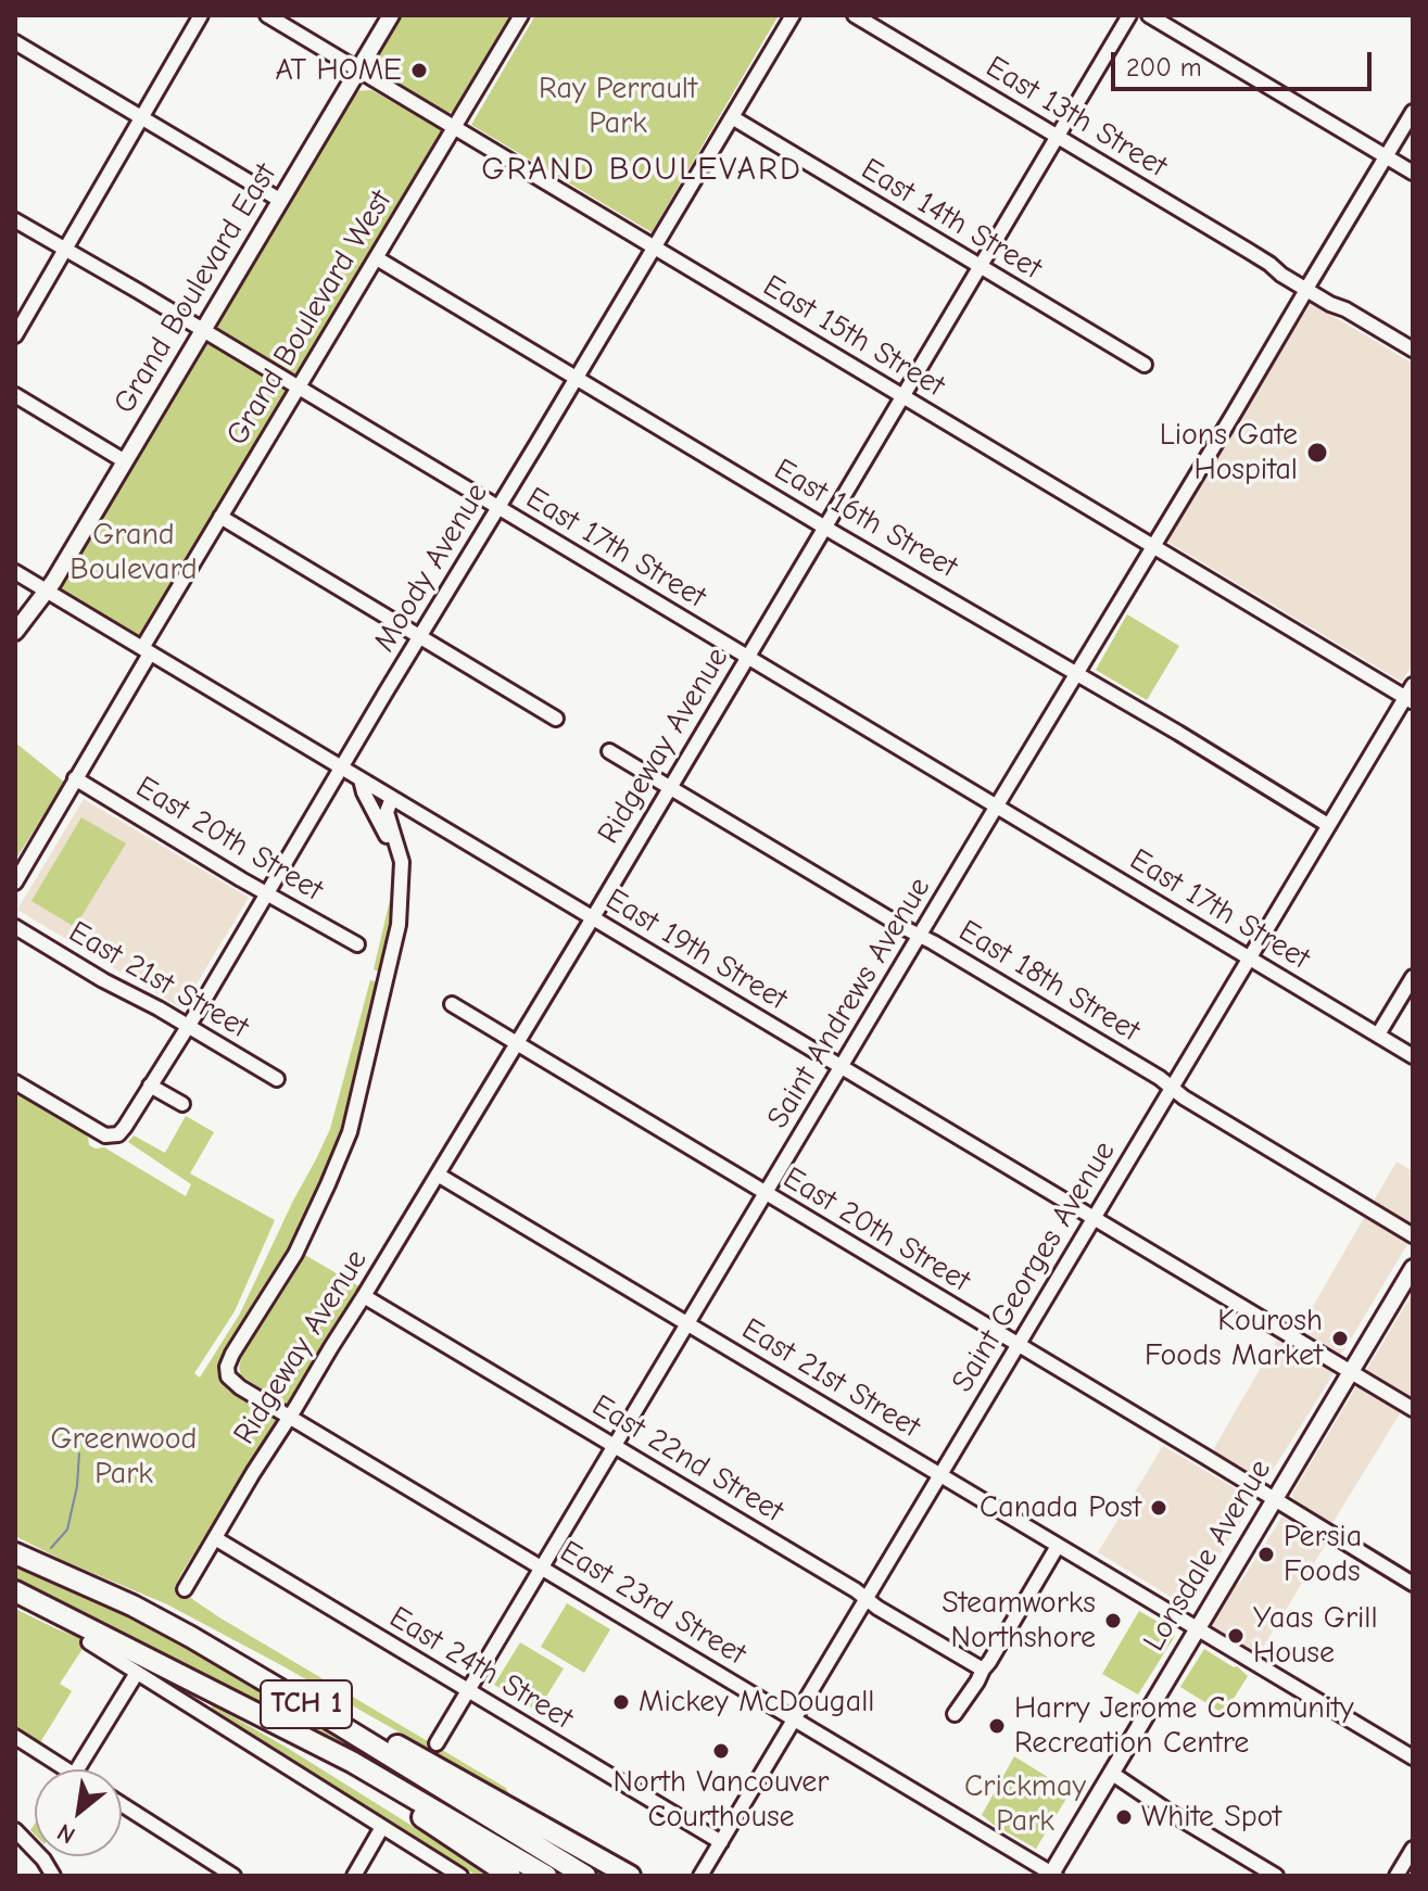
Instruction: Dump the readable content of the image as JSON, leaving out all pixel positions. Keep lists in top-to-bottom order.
{
  "streets": {
    "highway": ["TCH 1"],
    "main road": ["Grand Boulevard East", "Lonsdale Avenue"],
    "street": [
      "East 13th Street",
      "East 14th Street",
      "Grand Boulevard West",
      "East 15th Street",
      "East 16th Street",
      "East 17th Street",
      "Moody Avenue",
      "Ridgeway Avenue",
      "East 20th Street",
      "East 19th Street",
      "East 21st Street",
      "East 18th Street",
      "Saint Andrews Avenue",
      "Saint Georges Avenue",
      "East 22nd Street",
      "East 23rd Street",
      "East 24th Street"
    ]
  },
  "crossings": [
    ["East 13th Street", "Ridgeway Avenue"],
    ["East 13th Street", "Saint Andrews Avenue"],
    ["East 14th Street", "Moody Avenue"],
    ["East 14th Street", "Ridgeway Avenue"],
    ["Grand Boulevard East", "East 15th Street"],
    ["Grand Boulevard East", "East 17th Street"],
    ["Grand Boulevard East", "East 19th Street"],
    ["Grand Boulevard West", "East 15th Street"],
    ["Grand Boulevard West", "East 16th Street"],
    ["Grand Boulevard West", "East 17th Street"],
    ["Grand Boulevard West", "East 20th Street"],
    ["Grand Boulevard West", "East 19th Street"],
    ["East 15th Street", "Moody Avenue"],
    ["East 15th Street", "Ridgeway Avenue"],
    ["East 15th Street", "Saint Andrews Avenue"],
    ["East 15th Street", "Saint Georges Avenue"],
    ["East 16th Street", "Moody Avenue"],
    ["East 16th Street", "Ridgeway Avenue"],
    ["East 16th Street", "Saint Andrews Avenue"],
    ["East 16th Street", "Saint Georges Avenue"],
    ["East 17th Street", "Moody Avenue"],
    ["East 17th Street", "Ridgeway Avenue"],
    ["East 17th Street", "Saint Andrews Avenue"],
    ["East 17th Street", "Saint Georges Avenue"],
    ["Moody Avenue", "East 20th Street"],
    ["Moody Avenue", "East 19th Street"],
    ["Moody Avenue", "East 21st Street"],
    ["Ridgeway Avenue", "East 20th Street"],
    ["Ridgeway Avenue", "East 19th Street"],
    ["Ridgeway Avenue", "East 21st Street"],
    ["Ridgeway Avenue", "East 18th Street"],
    ["Ridgeway Avenue", "East 22nd Street"],
    ["Ridgeway Avenue", "East 23rd Street"],
    ["Ridgeway Avenue", "East 24th Street"],
    ["East 20th Street", "Saint Andrews Avenue"],
    ["East 20th Street", "Saint Georges Avenue"],
    ["East 20th Street", "Lonsdale Avenue"],
    ["East 19th Street", "Saint Andrews Avenue"],
    ["East 19th Street", "Saint Georges Avenue"],
    ["East 19th Street", "Lonsdale Avenue"],
    ["East 21st Street", "Saint Andrews Avenue"],
    ["East 21st Street", "Saint Georges Avenue"],
    ["East 21st Street", "Lonsdale Avenue"],
    ["East 18th Street", "Saint Andrews Avenue"],
    ["East 18th Street", "Saint Georges Avenue"],
    ["Saint Andrews Avenue", "East 22nd Street"],
    ["Saint Andrews Avenue", "East 23rd Street"],
    ["Saint Andrews Avenue", "East 24th Street"],
    ["Saint Georges Avenue", "East 22nd Street"],
    ["Saint Georges Avenue", "East 23rd Street"],
    ["Saint Georges Avenue", "East 24th Street"],
    ["Lonsdale Avenue", "East 23rd Street"]
  ],
  "districts": ["GRAND BOULEVARD"],
  "parks": [
    "Ray Perrault Park",
    "Grand Boulevard",
    "Greenwood Park",
    "Crickmay Park"
  ],
  "places": [
    "AT HOME",
    "Lions Gate Hospital",
    "Kourosh Foods Market",
    "Canada Post",
    "Persia Foods",
    "Steamworks Northshore",
    "Yaas Grill House",
    "Mickey McDougall",
    "Harry Jerome Community Recreation Centre",
    "North Vancouver Courthouse",
    "White Spot"
  ],
  "scale_bar": "200 m",
  "north": "bottom left"
}
